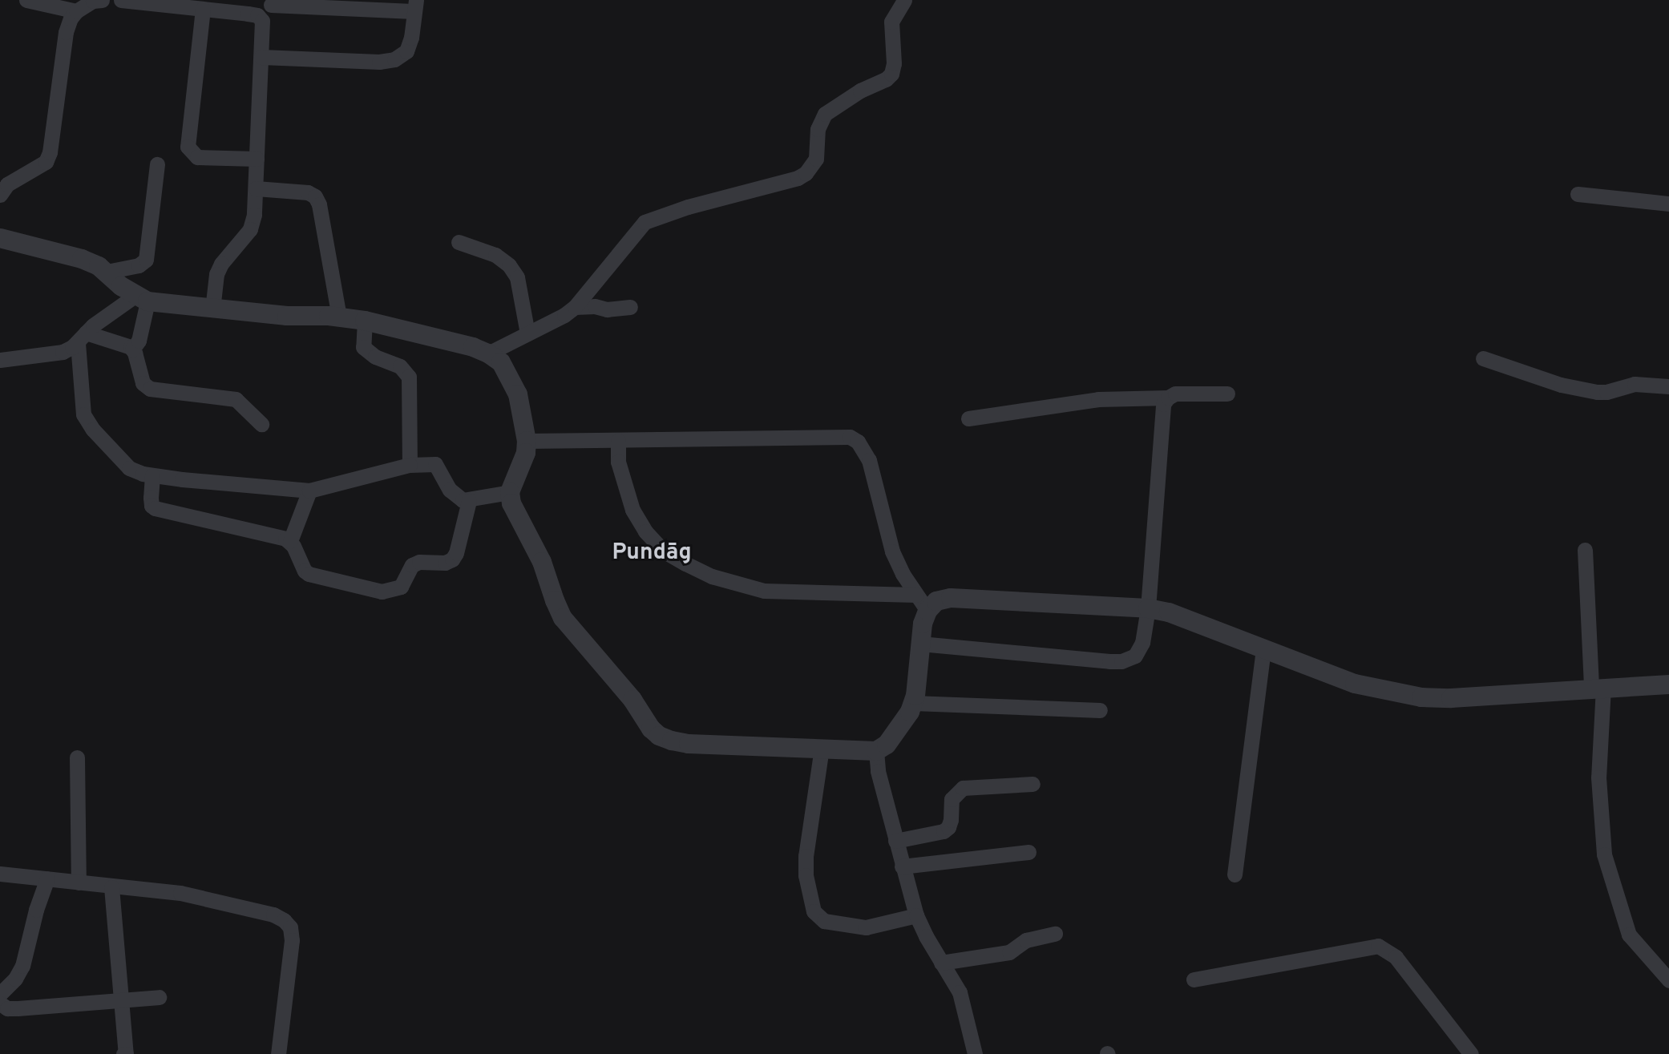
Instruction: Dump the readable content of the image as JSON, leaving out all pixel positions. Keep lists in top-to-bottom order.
{
  "districts": ["Pundāg"]
}
